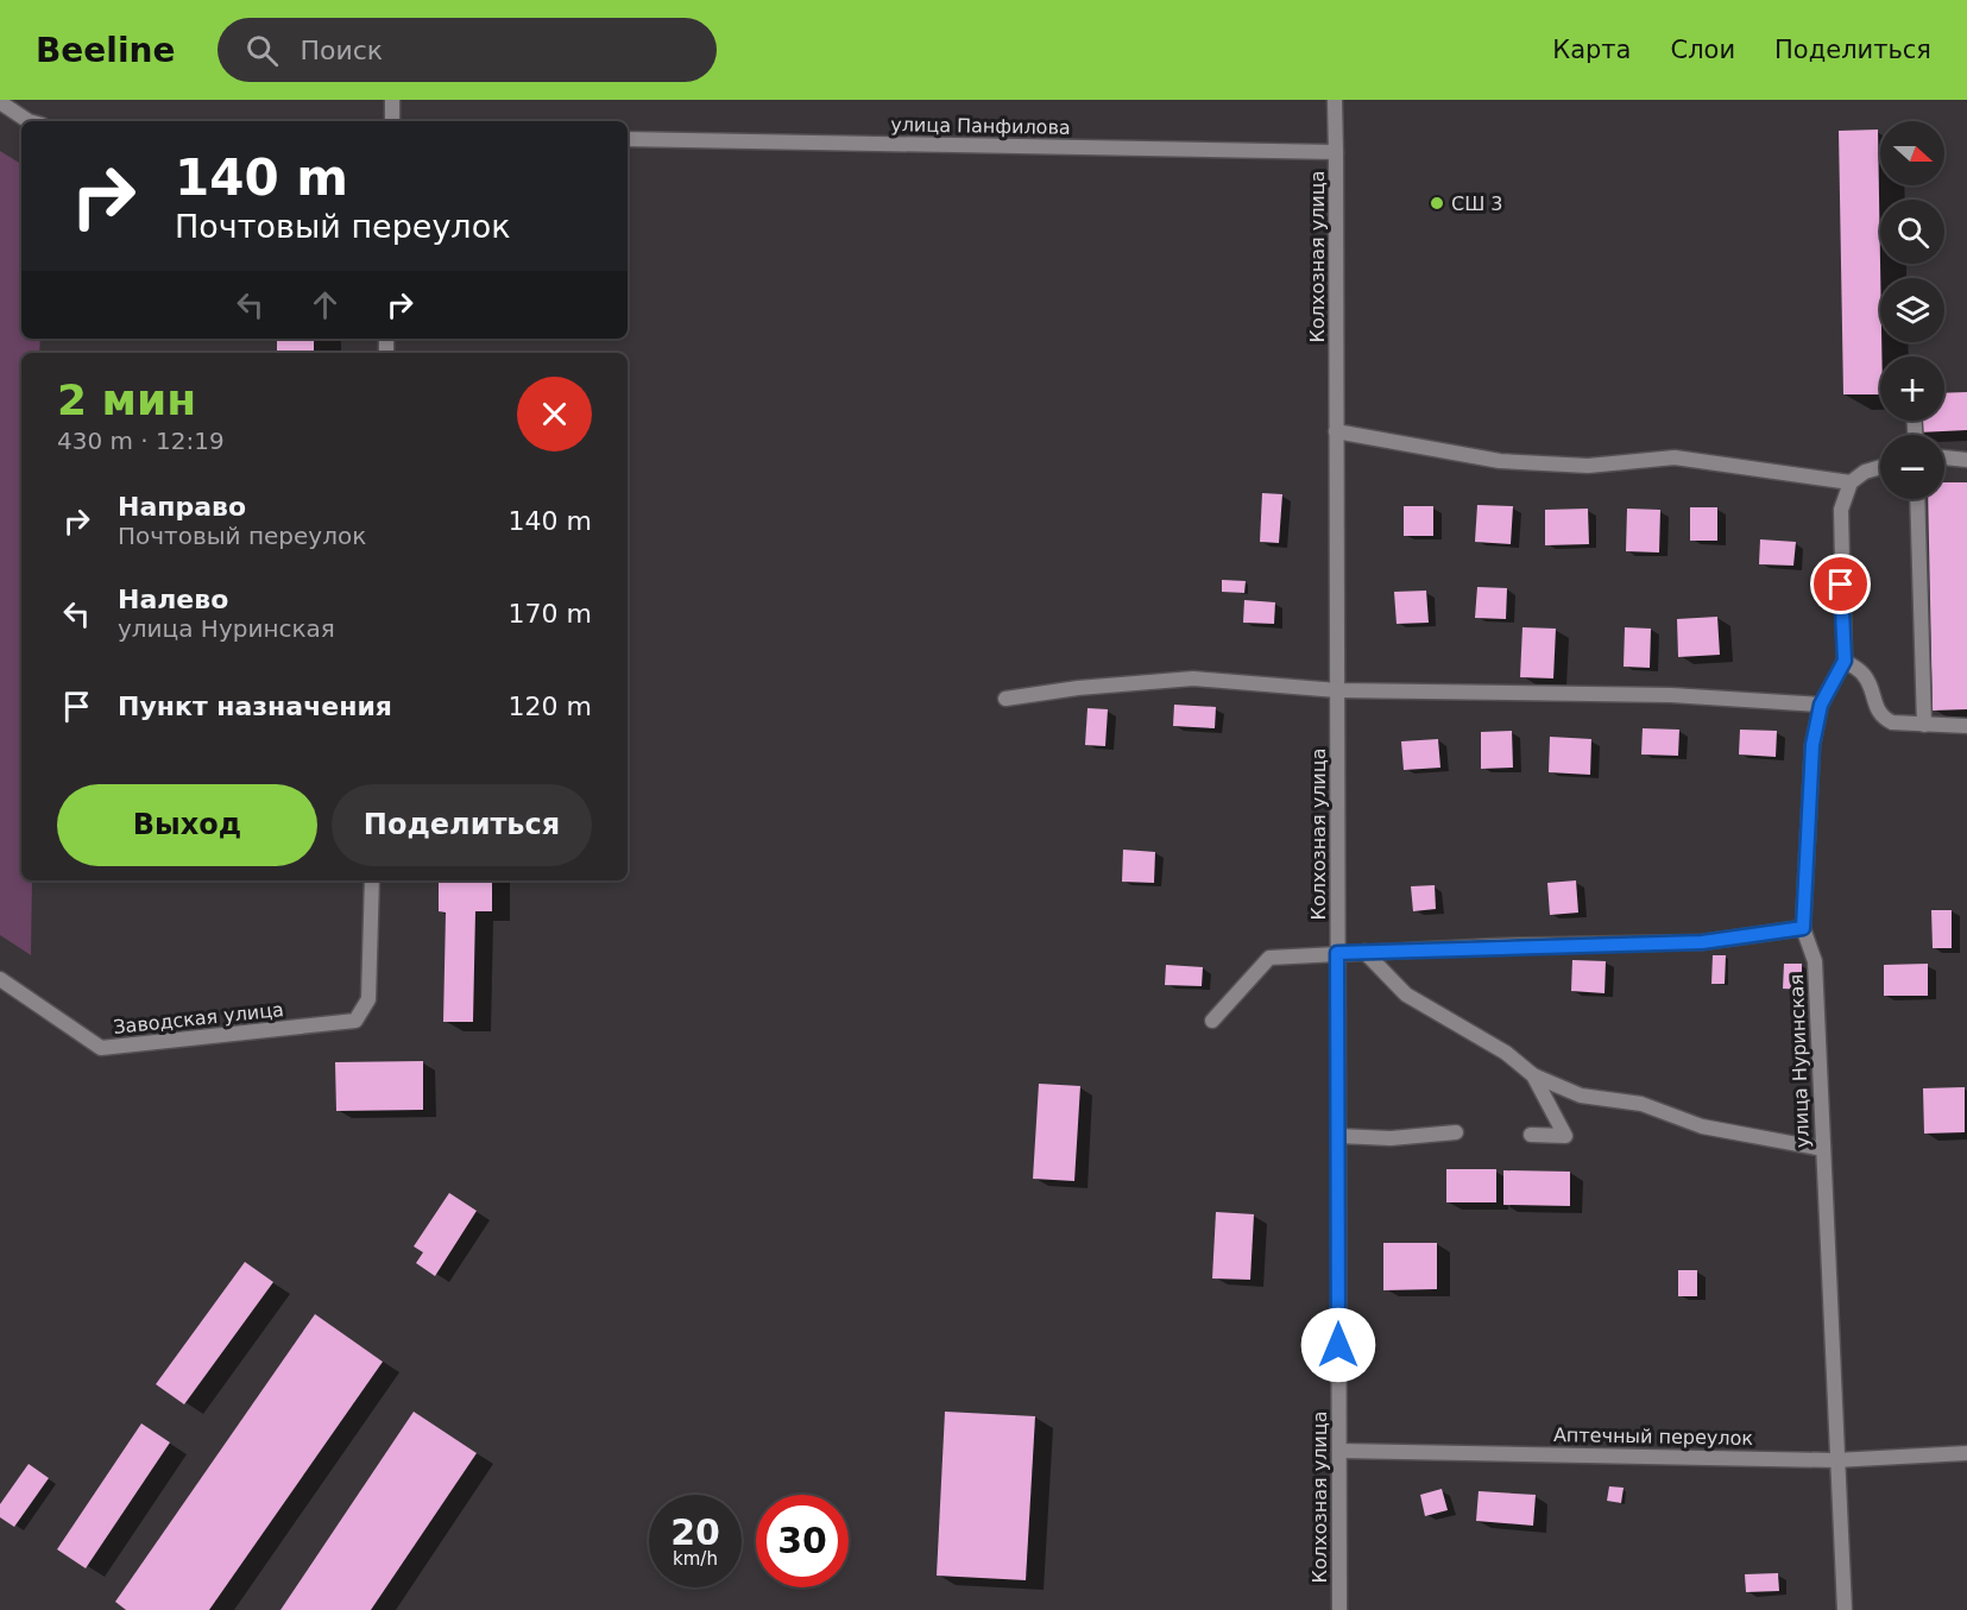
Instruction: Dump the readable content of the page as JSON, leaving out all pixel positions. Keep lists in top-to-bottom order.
{
  "streets": {
    "street": [
      "улица Панфилова",
      "Колхозная улица",
      "Заводская улица",
      "улица Нуринская",
      "Аптечный переулок"
    ]
  },
  "crossings": [
    ["улица Панфилова", "Колхозная улица"],
    ["Колхозная улица", "Аптечный переулок"],
    ["улица Нуринская", "Аптечный переулок"]
  ],
  "places": ["СШ 3"],
  "north": "right",
  "page": {
    "header": "Beeline",
    "search": "Поиск",
    "nav": ["Карта", "Слои", "Поделиться"],
    "map_buttons": ["+", "−"],
    "turn": ["140 m", "Почтовый переулок"],
    "heading": ["2 мин", "430 m · 12:19"],
    "list": [
      {
        "name": "Направо",
        "note": "Почтовый переулок",
        "value": "140 m"
      },
      {
        "name": "Налево",
        "note": "улица Нуринская",
        "value": "170 m"
      },
      {
        "name": "Пункт назначения",
        "value": "120 m"
      }
    ],
    "buttons": ["Выход", "Поделиться"],
    "speed": "20 km/h",
    "limit": "30"
  }
}
